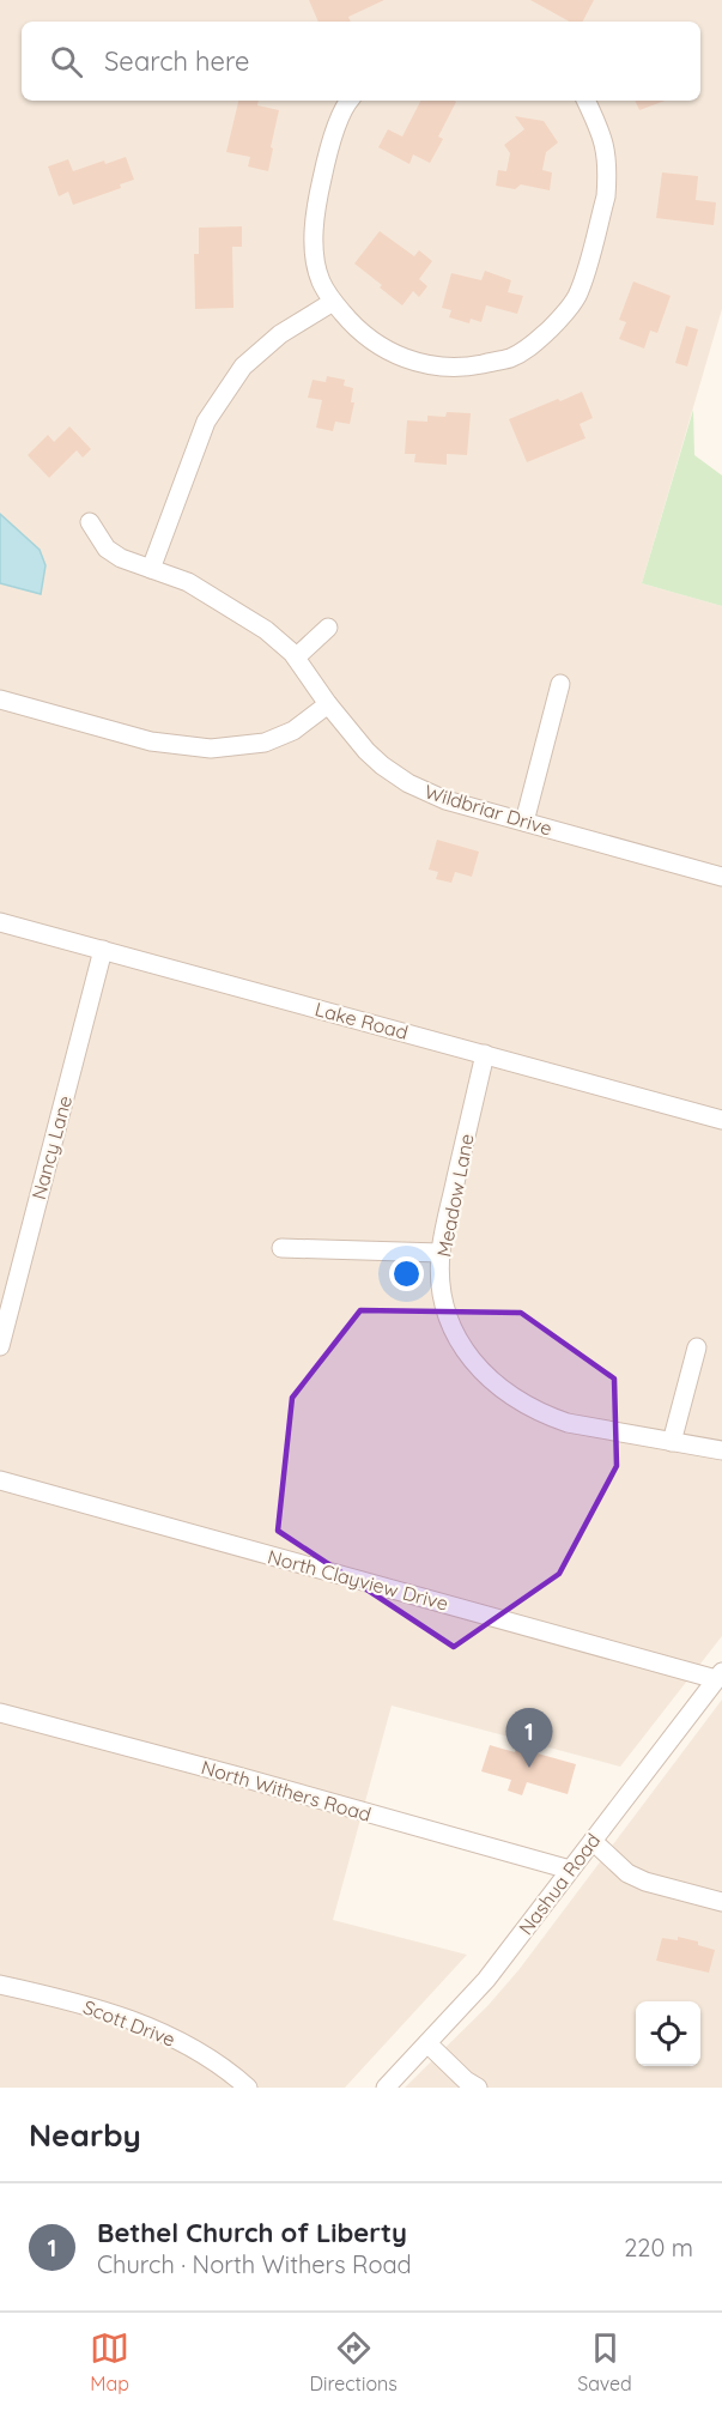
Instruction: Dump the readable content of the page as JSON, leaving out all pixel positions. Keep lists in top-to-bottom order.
{
  "streets": {
    "street": [
      "Wildbriar Drive",
      "Lake Road",
      "Nancy Lane",
      "Meadow Lane",
      "North Clayview Drive",
      "North Withers Road",
      "Nashua Road",
      "Scott Drive"
    ]
  },
  "crossings": [
    ["Lake Road", "Nancy Lane"],
    ["Lake Road", "Meadow Lane"],
    ["North Clayview Drive", "Nashua Road"],
    ["North Withers Road", "Nashua Road"]
  ],
  "page": {
    "search": "Search here",
    "pins": "1",
    "heading": "Nearby",
    "list": [
      {
        "mark": "1",
        "name": "Bethel Church of Liberty",
        "note": "Church · North Withers Road",
        "value": "220 m"
      }
    ],
    "nav": ["Map", "Directions", "Saved"]
  }
}
